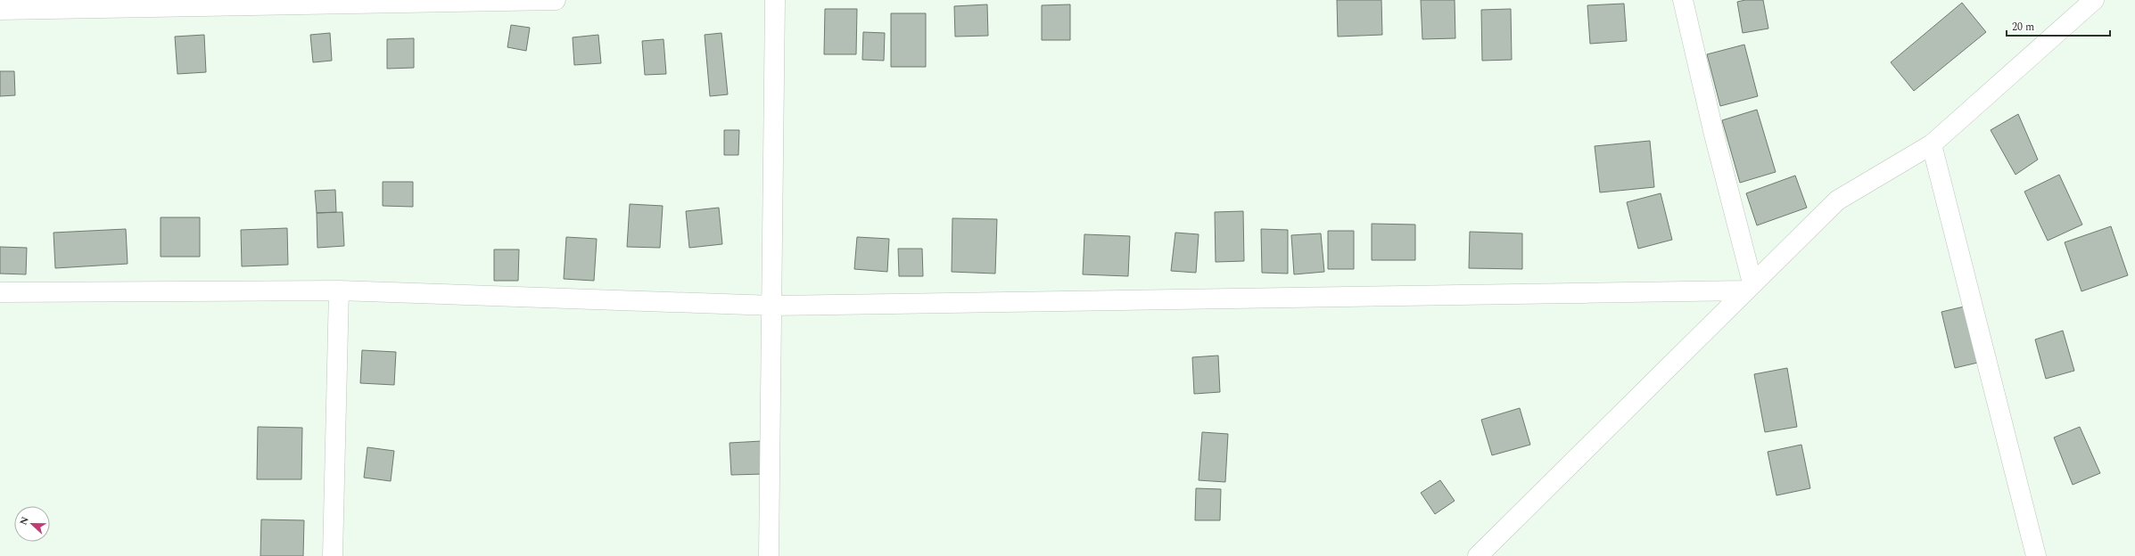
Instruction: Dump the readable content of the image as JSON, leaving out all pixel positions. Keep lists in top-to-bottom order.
{
  "scale_bar": "20 m",
  "north": "left"
}
